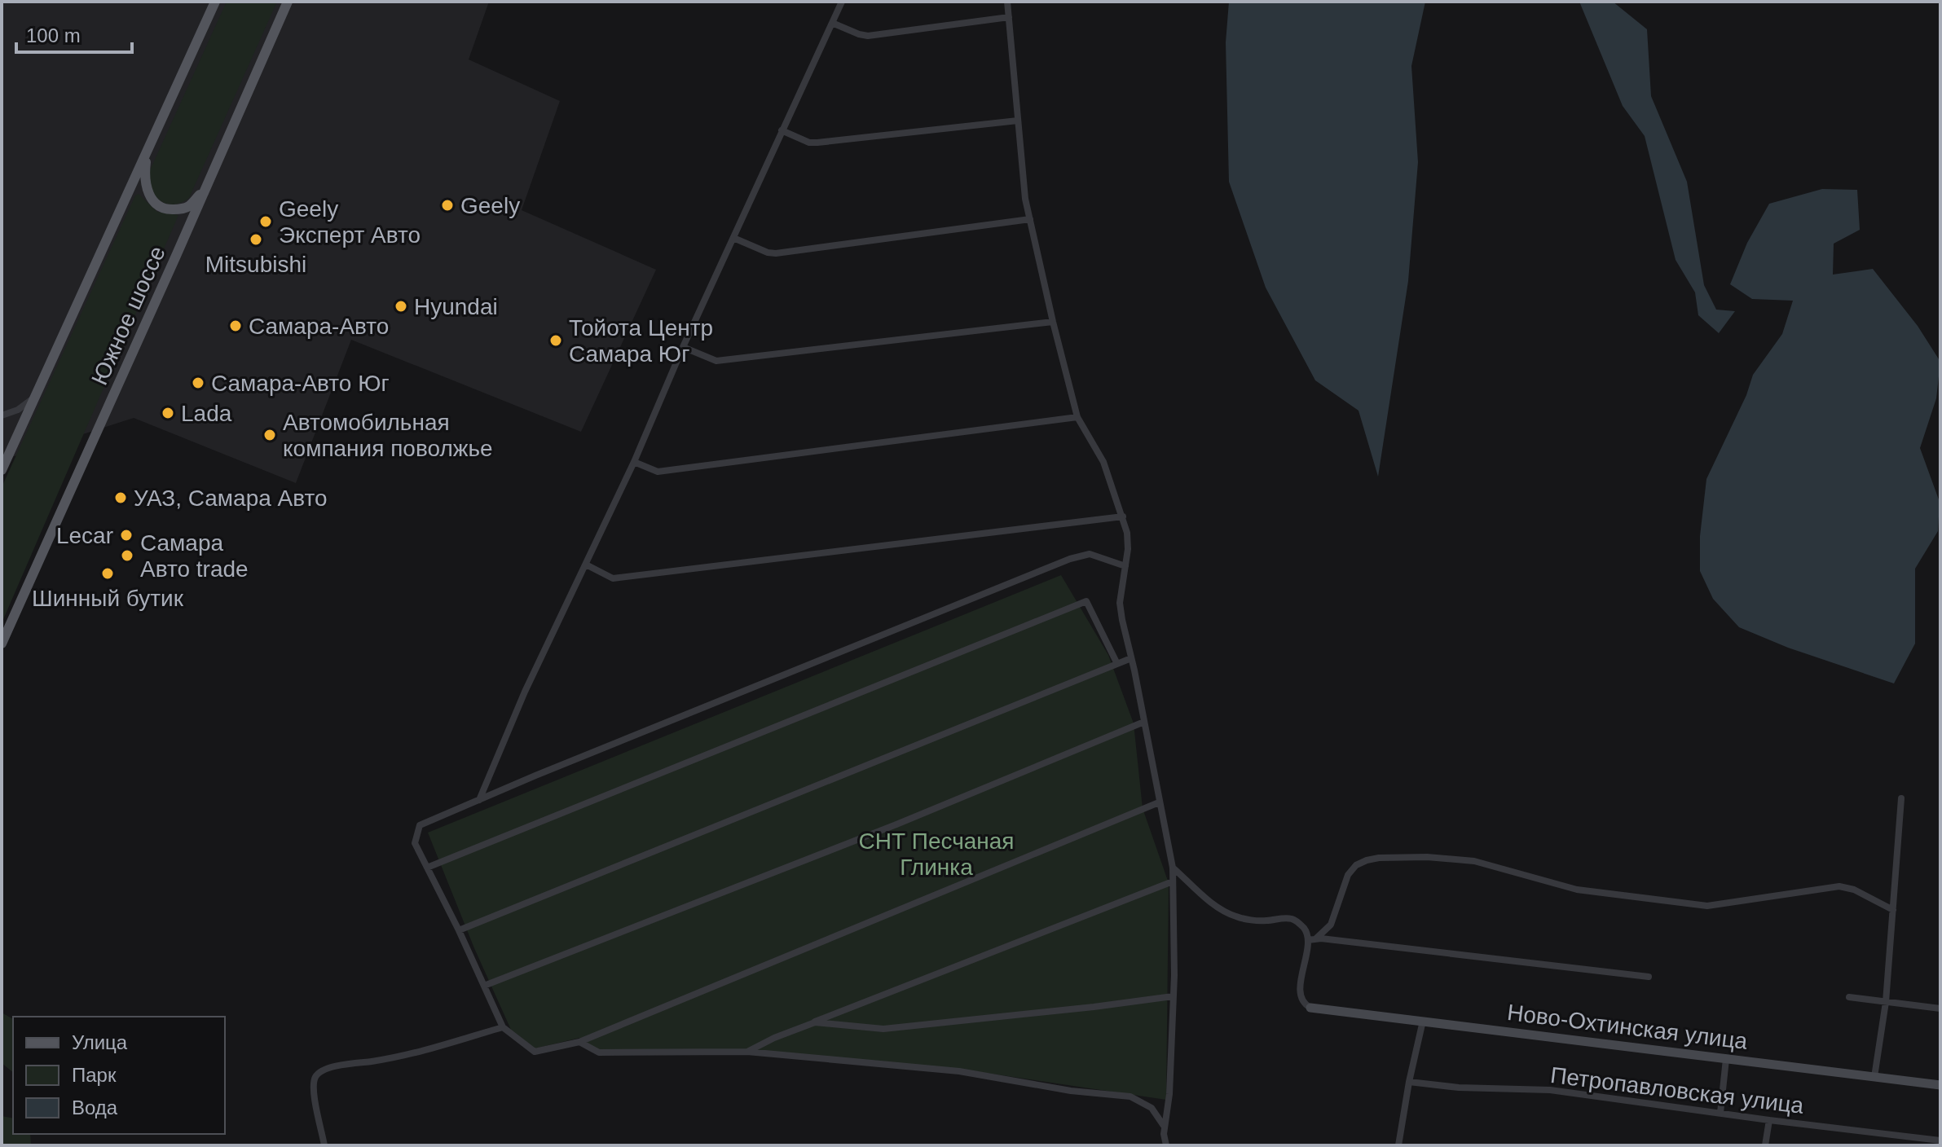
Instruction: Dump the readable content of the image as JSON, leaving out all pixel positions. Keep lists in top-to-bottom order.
{
  "streets": {
    "main road": ["Южное шоссе"],
    "street": ["Ново-Охтинская улица", "Петропавловская улица"]
  },
  "parks": ["СНТ Песчаная Глинка"],
  "places": [
    "Geely",
    "Geely Эксперт Авто",
    "Mitsubishi",
    "Hyundai",
    "Самара-Авто",
    "Тойота Центр Самара Юг",
    "Самара-Авто Юг",
    "Lada",
    "Автомобильная компания поволжье",
    "УАЗ, Самара Авто",
    "Lecar",
    "Самара Авто trade",
    "Шинный бутик"
  ],
  "legend": ["Улица", "Парк", "Вода"],
  "scale_bar": "100 m"
}
